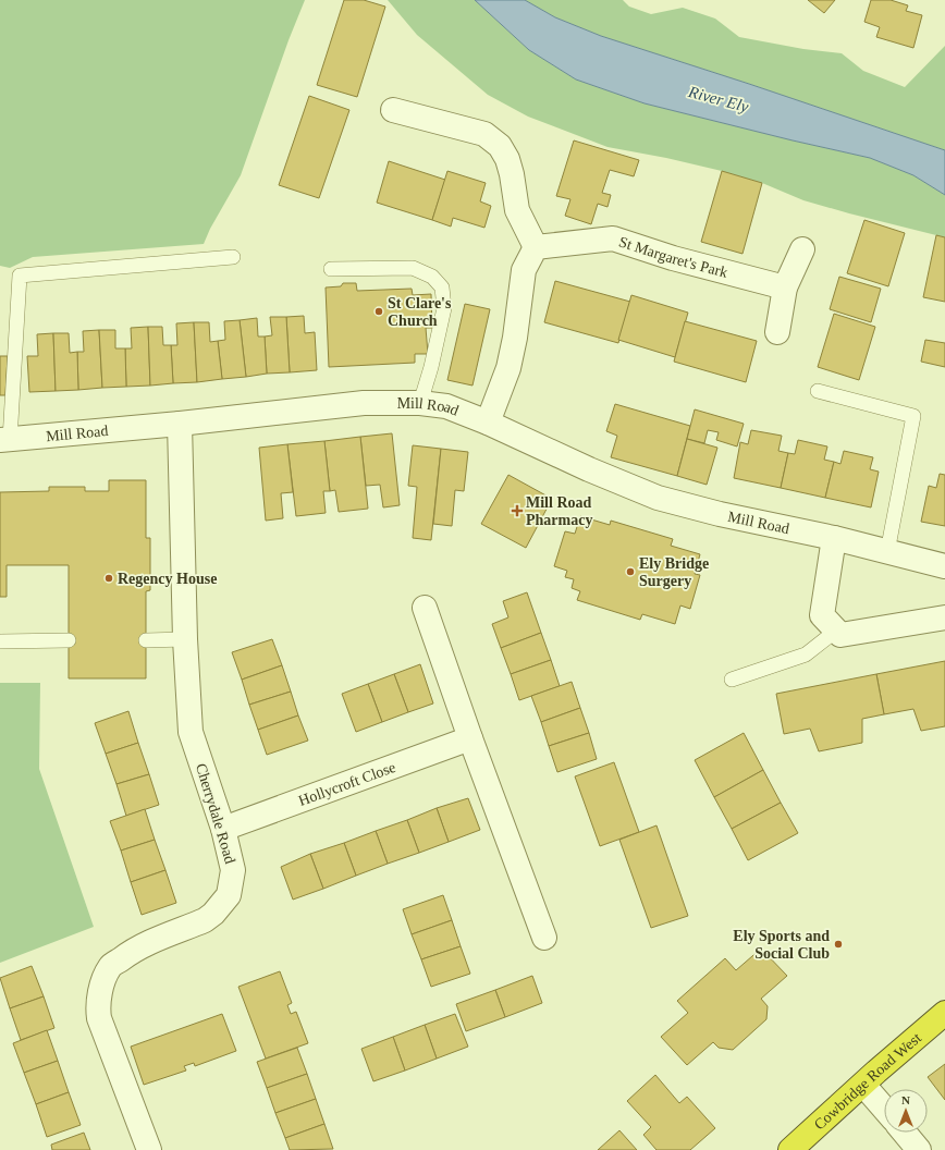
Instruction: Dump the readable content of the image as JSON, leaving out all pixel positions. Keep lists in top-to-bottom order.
{
  "streets": {
    "highway": ["Cowbridge Road West"],
    "street": [
      "St Margaret's Park",
      "Mill Road",
      "Hollycroft Close",
      "Cherrydale Road"
    ]
  },
  "crossings": [
    ["Mill Road", "Cherrydale Road"],
    ["Hollycroft Close", "Cherrydale Road"]
  ],
  "water": ["River Ely"],
  "places": {
    "other": [
      "St Clare's Church",
      "Ely Bridge Surgery",
      "Regency House",
      "Ely Sports and Social Club"
    ],
    "health": ["Mill Road Pharmacy"]
  },
  "north": "top"
}
